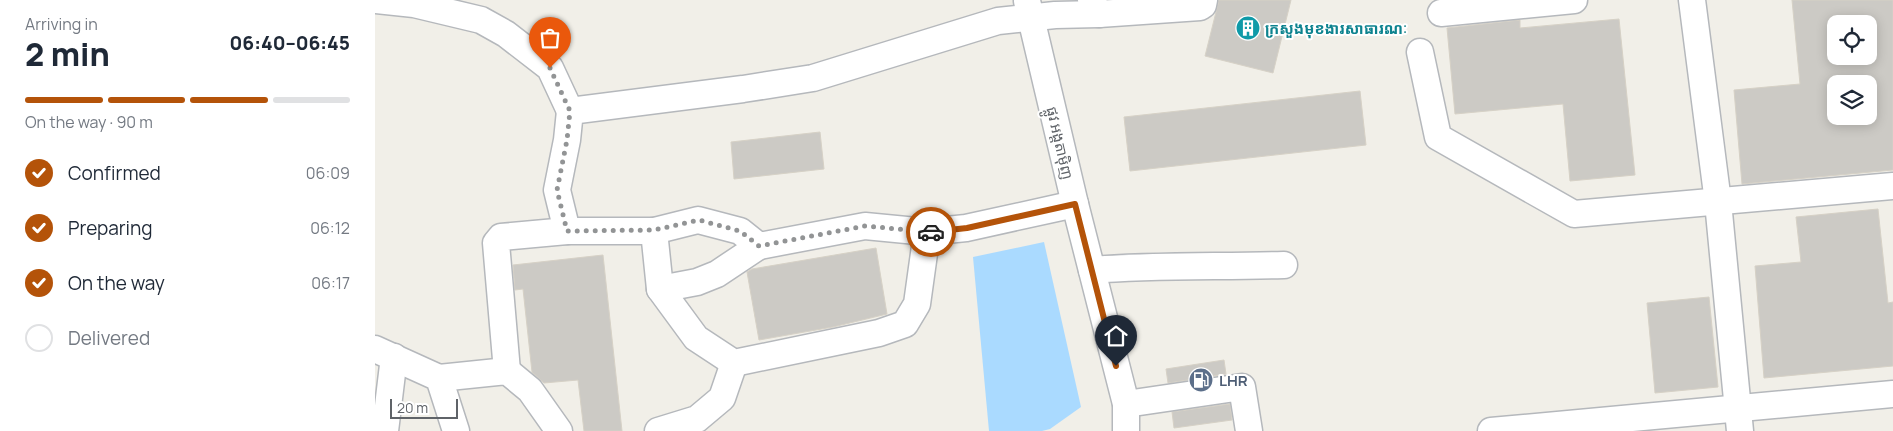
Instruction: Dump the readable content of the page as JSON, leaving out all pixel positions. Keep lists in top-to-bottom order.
{
  "streets": {
    "street": ["ផ្លូវ អង្តតាម៉ិញ"]
  },
  "places": {
    "building": ["ក្រសួងមុខងារសាធារណៈ"],
    "fuel station": ["LHR"]
  },
  "scale_bar": "20 m",
  "page": {
    "heading": ["2 min", "Arriving in", "06:40–06:45"],
    "bar": "On the way · 90 m",
    "list": [
      ["Confirmed", "06:09"],
      ["Preparing", "06:12"],
      ["On the way", "06:17"],
      "Delivered"
    ],
    "scale": "20 m"
  }
}
